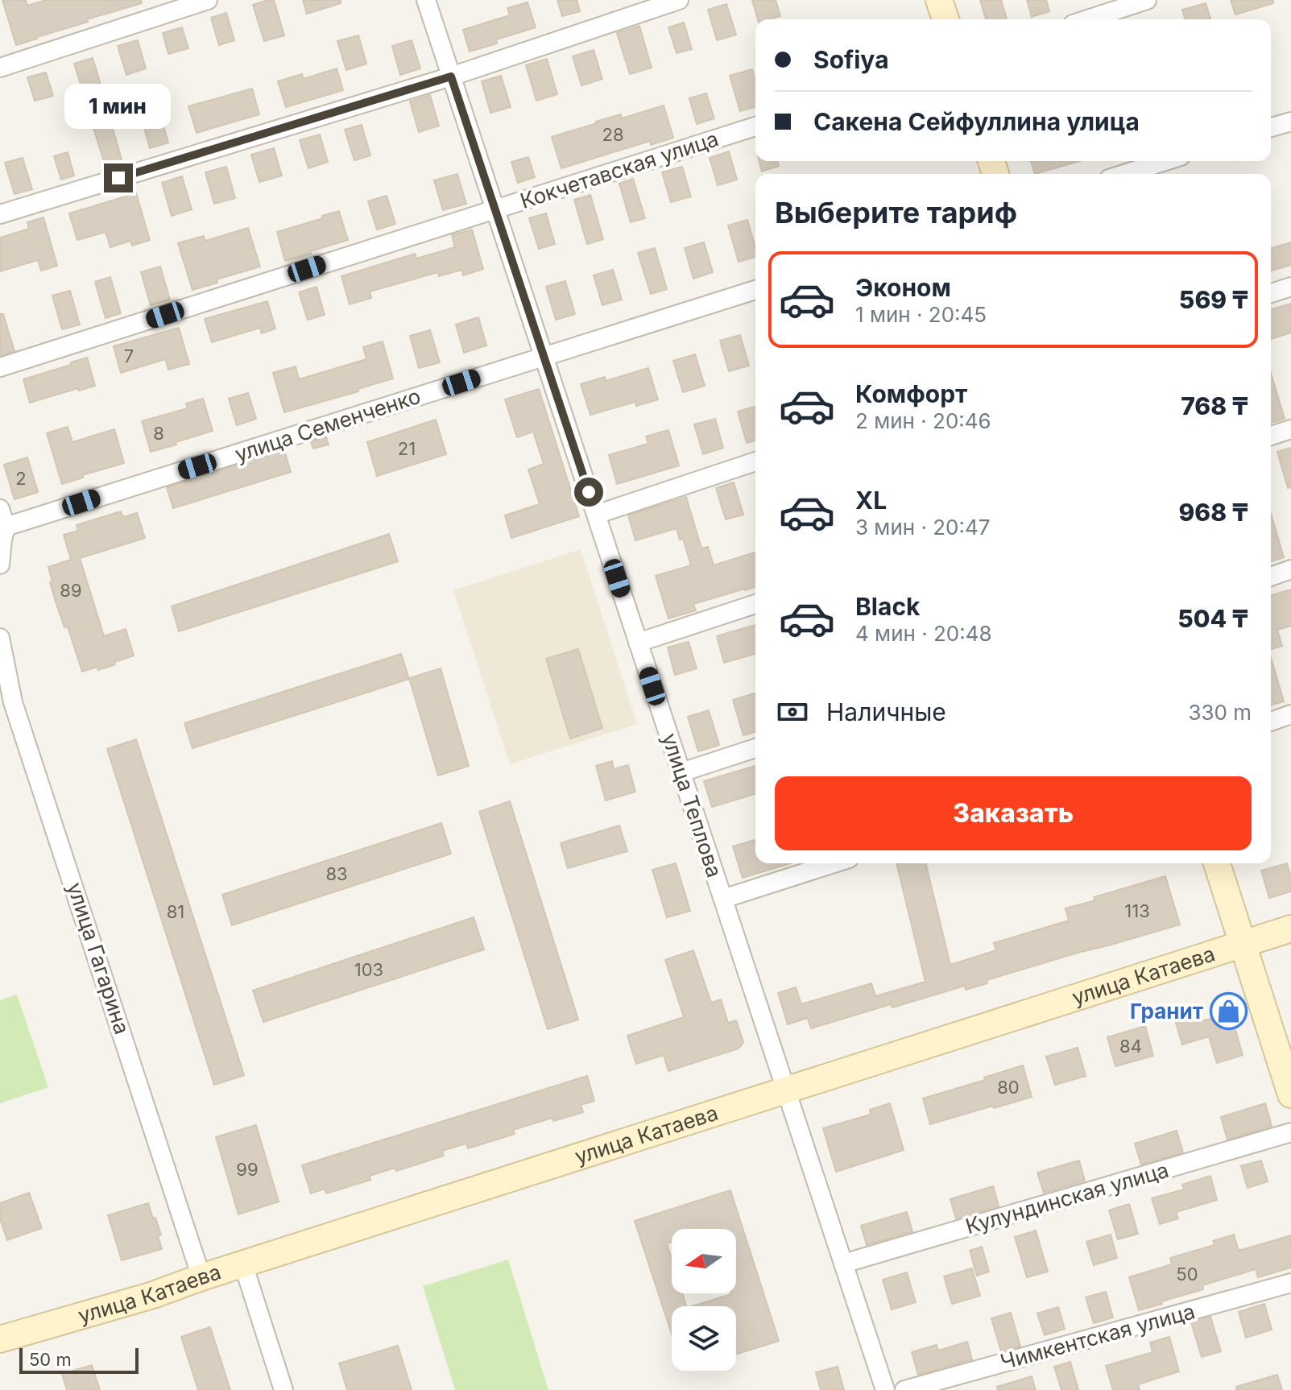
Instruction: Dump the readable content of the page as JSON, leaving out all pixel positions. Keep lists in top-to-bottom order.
{
  "streets": {
    "street": [
      "Кокчетавская улица",
      "улица Семенченко",
      "улица Теплова",
      "улица Гагарина",
      "улица Катаева",
      "Кулундинская улица",
      "Чимкентская улица"
    ]
  },
  "crossings": [
    ["Кокчетавская улица", "улица Теплова"],
    ["улица Семенченко", "улица Теплова"],
    ["улица Теплова", "улица Катаева"],
    ["улица Теплова", "Кулундинская улица"],
    ["улица Гагарина", "улица Катаева"]
  ],
  "places": {
    "shop": ["Гранит"]
  },
  "house_numbers": [
    "28",
    "7",
    "8",
    "21",
    "2",
    "89",
    "83",
    "113",
    "81",
    "103",
    "84",
    "80",
    "99",
    "50"
  ],
  "scale_bar": "50 m",
  "north": "left",
  "page": {
    "banner": ["Sofiya", "Сакена Сейфуллина улица"],
    "bubble": "1 мин",
    "heading": "Выберите тариф",
    "list": [
      {
        "name": "Эконом",
        "note": "1 мин · 20:45",
        "value": "569 ₸"
      },
      {
        "name": "Комфорт",
        "note": "2 мин · 20:46",
        "value": "768 ₸"
      },
      {
        "name": "XL",
        "note": "3 мин · 20:47",
        "value": "968 ₸"
      },
      {
        "name": "Black",
        "note": "4 мин · 20:48",
        "value": "504 ₸"
      }
    ],
    "pay": ["Наличные", "330 m"],
    "buttons": "Заказать",
    "scale": "50 m"
  }
}
